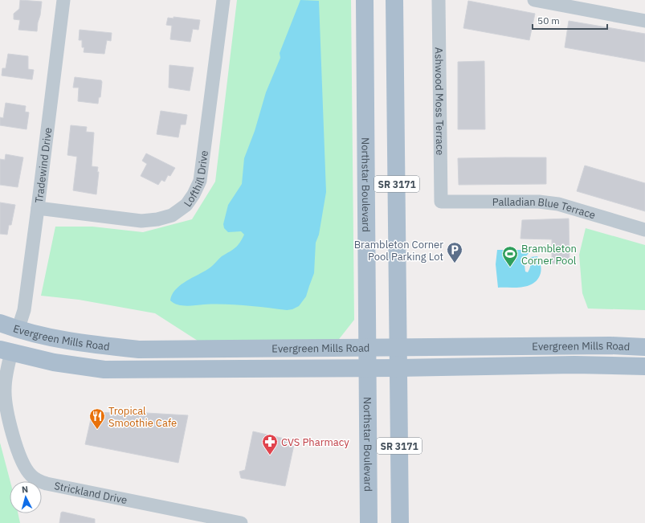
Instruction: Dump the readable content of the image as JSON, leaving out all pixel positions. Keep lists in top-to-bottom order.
{
  "streets": {
    "main road": ["SR 3171", "Northstar Boulevard", "Evergreen Mills Road"],
    "street": [
      "Ashwood Moss Terrace",
      "Tradewind Drive",
      "Lofthill Drive",
      "Palladian Blue Terrace",
      "Strickland Drive"
    ]
  },
  "crossings": [
    ["Ashwood Moss Terrace", "Palladian Blue Terrace"],
    ["Tradewind Drive", "Lofthill Drive"],
    ["Tradewind Drive", "Evergreen Mills Road"],
    ["SR 3171", "Evergreen Mills Road"],
    ["Northstar Boulevard", "Evergreen Mills Road"],
    ["Evergreen Mills Road", "Strickland Drive"]
  ],
  "places": {
    "parking": ["Brambleton Corner Pool Parking Lot"],
    "sports": ["Brambleton Corner Pool"],
    "restaurant": ["Tropical Smoothie Cafe"],
    "pharmacy": ["CVS Pharmacy"]
  },
  "scale_bar": "50 m",
  "north": "top"
}
